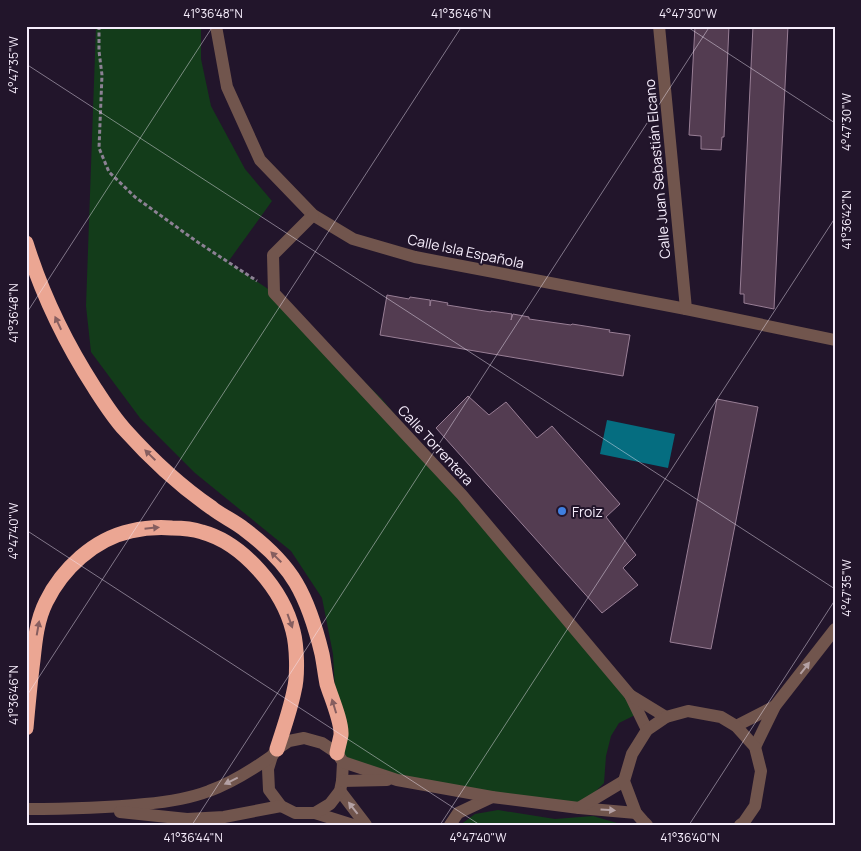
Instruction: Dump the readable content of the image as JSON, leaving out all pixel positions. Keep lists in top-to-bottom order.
{
  "streets": {
    "street": ["Calle Juan Sebastián Elcano", "Calle Isla Española", "Calle Torrentera"]
  },
  "crossings": [
    ["Calle Juan Sebastián Elcano", "Calle Isla Española"]
  ],
  "places": ["Froiz"],
  "coordinates": [
    "41°36'48\"N",
    "41°36'46\"N",
    "4°47'30\"W",
    "4°47'35\"W",
    "41°36'42\"N",
    "4°47'40\"W",
    "41°36'44\"N",
    "41°36'40\"N"
  ]
}
